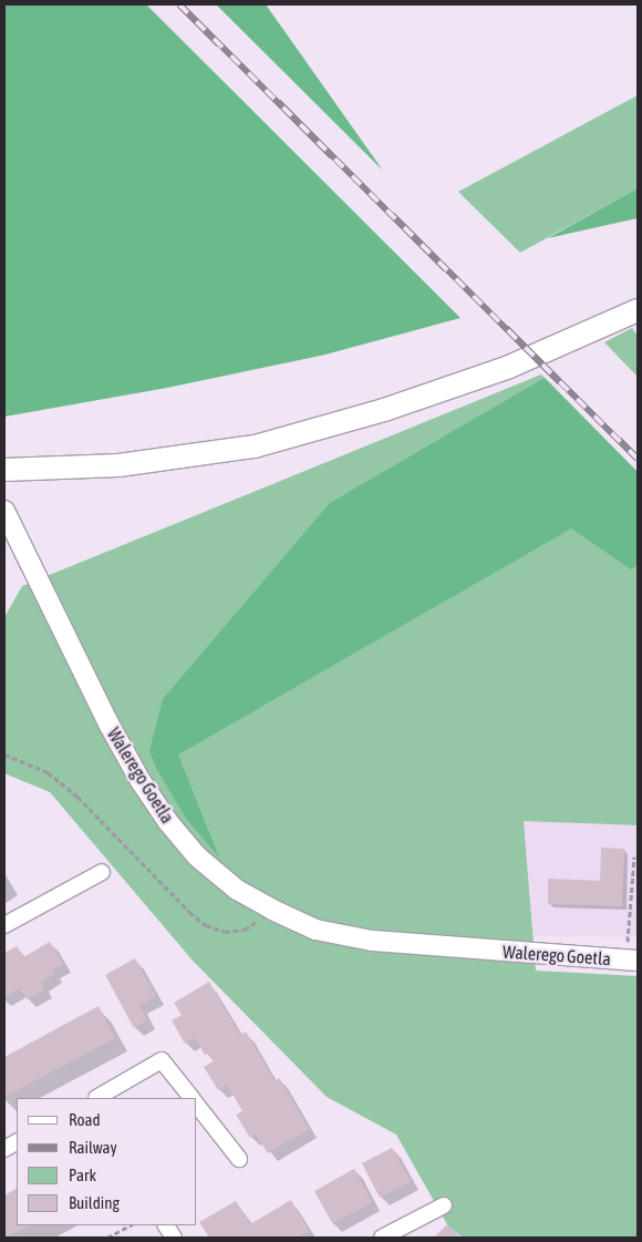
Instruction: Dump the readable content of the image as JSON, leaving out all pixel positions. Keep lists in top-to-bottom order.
{
  "streets": {
    "street": ["Walerego Goetla"]
  },
  "legend": [
    "Road",
    "Railway",
    "Park",
    "Building"
  ]
}
